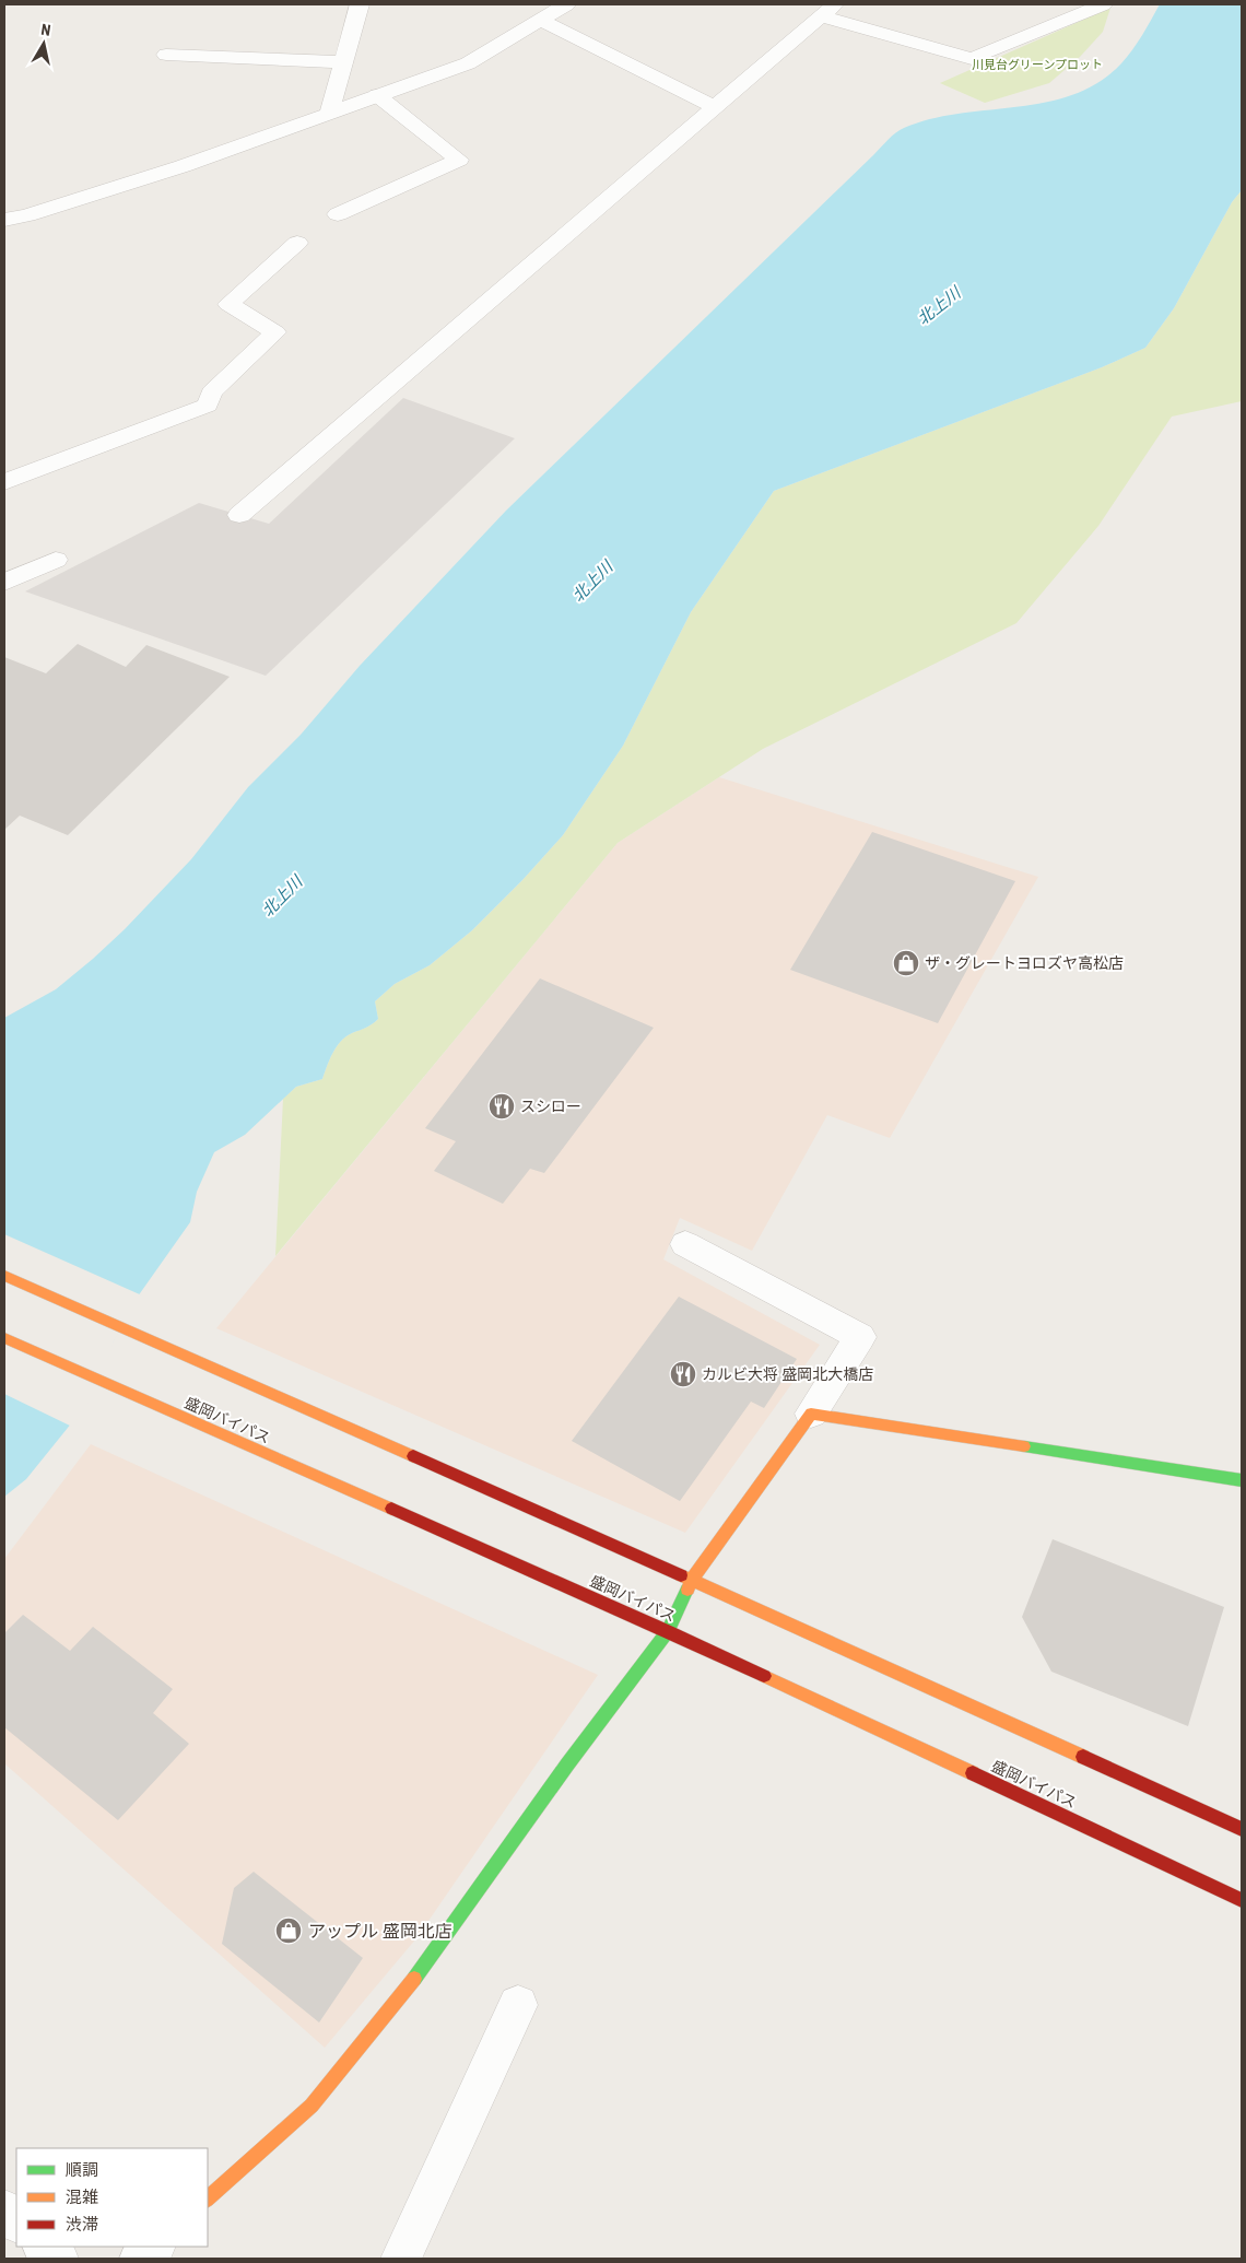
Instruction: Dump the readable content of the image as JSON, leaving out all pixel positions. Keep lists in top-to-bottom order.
{
  "streets": {
    "main road": ["盛岡バイパス"]
  },
  "water": ["北上川"],
  "parks": ["川見台グリーンプロット"],
  "places": {
    "shop": ["ザ・グレートヨロズヤ高松店", "アップル 盛岡北店"],
    "restaurant": ["スシロー", "カルビ大将 盛岡北大橋店"]
  },
  "legend": ["順調", "混雑", "渋滞"],
  "north": "top"
}
